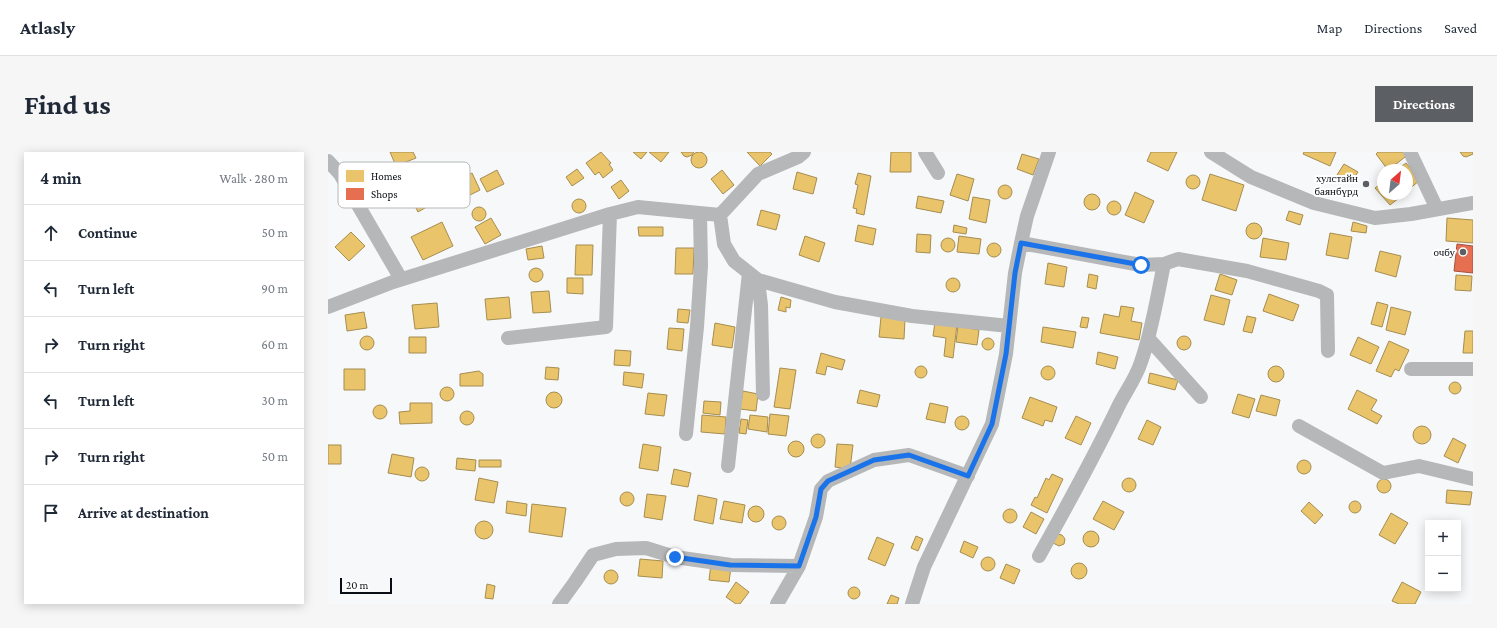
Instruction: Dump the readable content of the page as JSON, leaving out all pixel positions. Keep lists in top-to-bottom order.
{
  "places": ["хулстайн баянбүрд", "очбу"],
  "legend": ["Homes", "Shops"],
  "scale_bar": "20 m",
  "north": "top right",
  "page": {
    "header": "Atlasly",
    "nav": ["Map", "Directions", "Saved"],
    "buttons": "Directions",
    "title": "Find us",
    "heading": ["4 min", "Walk · 280 m"],
    "list": [
      ["Continue", "50 m"],
      ["Turn left", "90 m"],
      ["Turn right", "60 m"],
      ["Turn left", "30 m"],
      ["Turn right", "50 m"],
      "Arrive at destination"
    ],
    "map_buttons": ["+", "−"],
    "scale": "20 m"
  }
}
